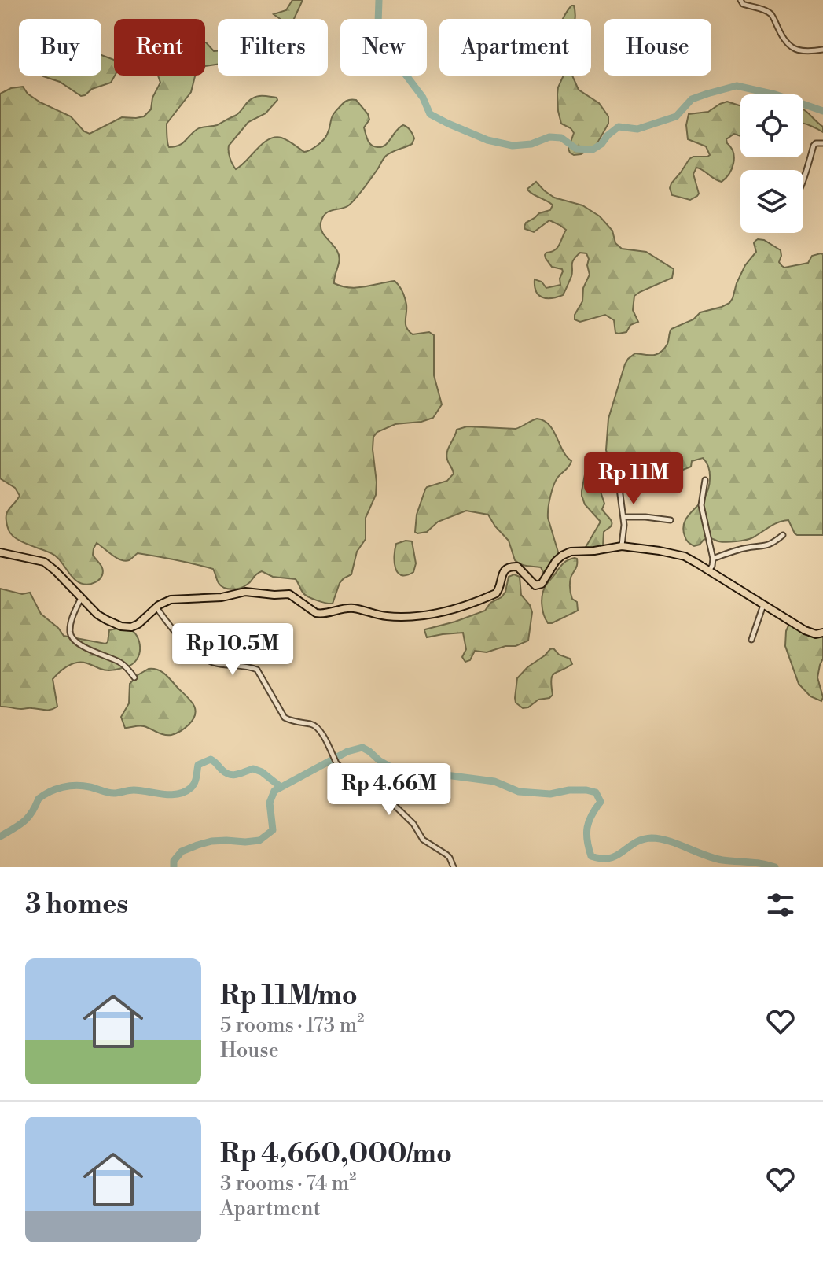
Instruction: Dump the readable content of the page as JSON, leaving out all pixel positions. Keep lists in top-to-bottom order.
{
  "page": {
    "chip": [
      "Buy",
      "Rent",
      "Filters",
      "New",
      "Apartment",
      "House"
    ],
    "price": ["Rp 11M", "Rp 10.5M", "Rp 4.66M"],
    "heading": "3 homes",
    "list": [
      {
        "name": "Rp 11M/mo",
        "note": "5 rooms · 173 m² · House"
      },
      {
        "name": "Rp 4,660,000/mo",
        "note": "3 rooms · 74 m² · Apartment"
      }
    ]
  }
}
